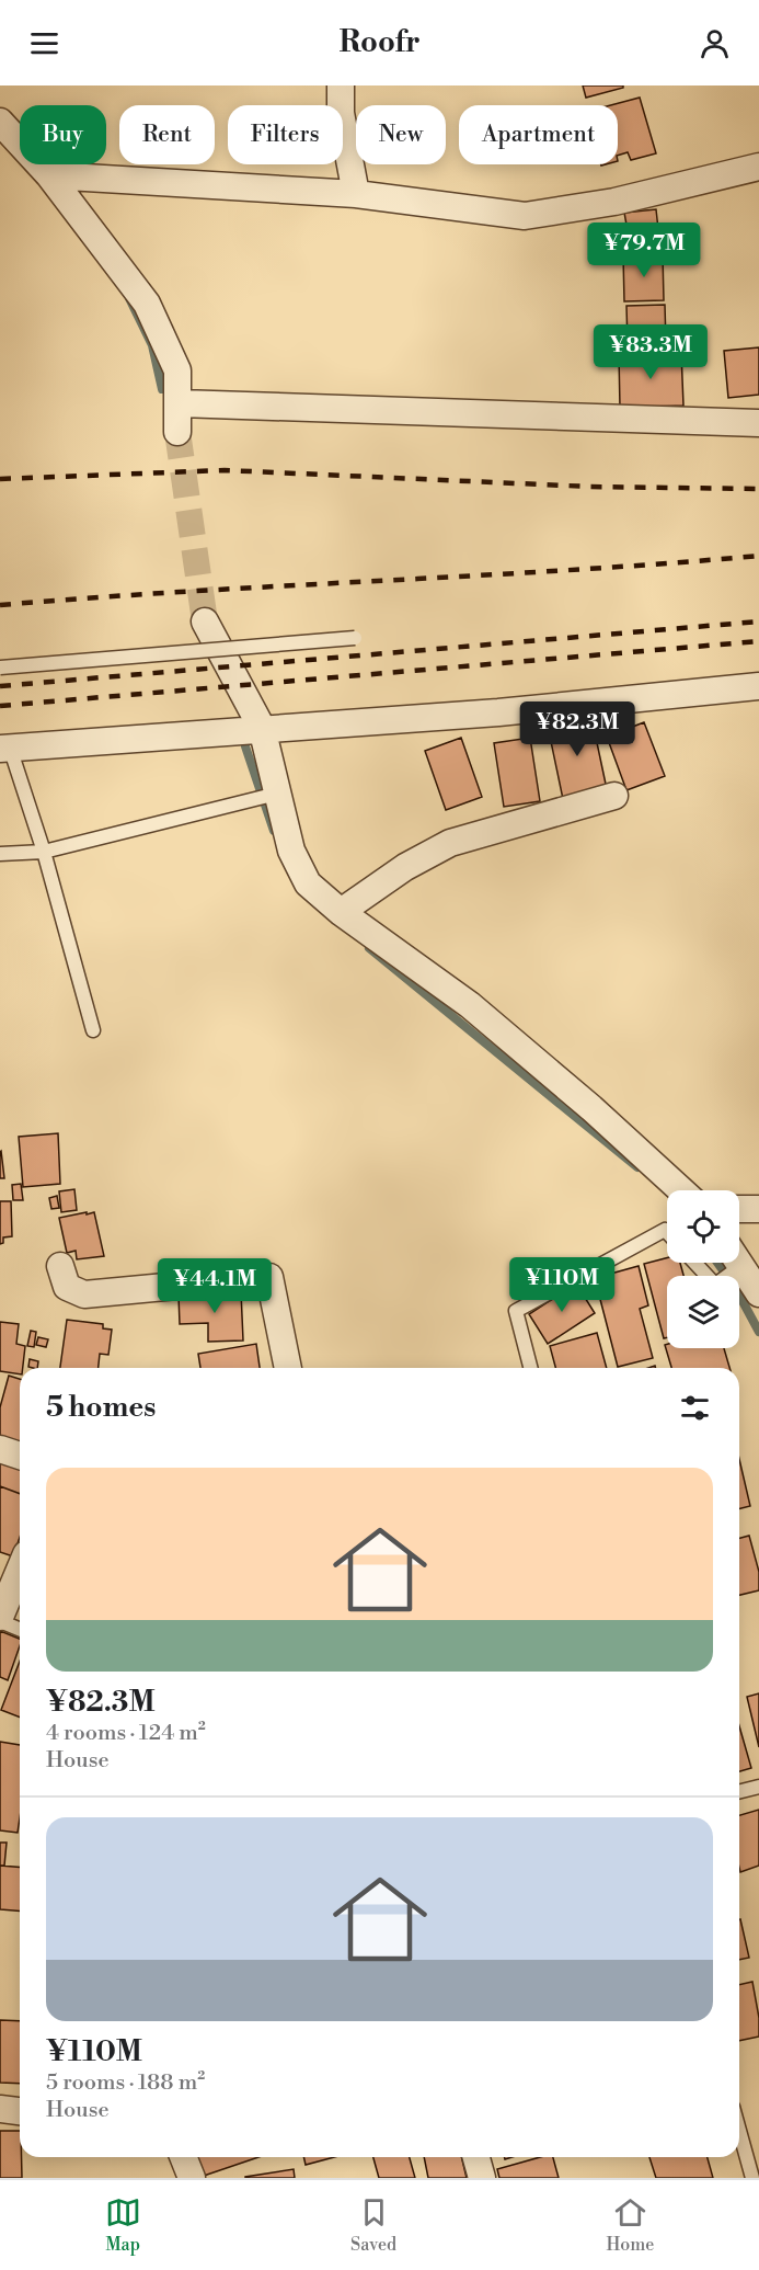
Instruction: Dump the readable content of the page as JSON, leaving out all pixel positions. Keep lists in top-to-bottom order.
{
  "page": {
    "header": "Roofr",
    "chip": [
      "Buy",
      "Rent",
      "Filters",
      "New",
      "Apartment"
    ],
    "price": [
      "¥79.7M",
      "¥83.3M",
      "¥82.3M",
      "¥110M",
      "¥44.1M"
    ],
    "heading": "5 homes",
    "list": [
      {
        "name": "¥82.3M",
        "note": "4 rooms · 124 m² · House"
      },
      {
        "name": "¥110M",
        "note": "5 rooms · 188 m² · House"
      }
    ],
    "tabs": ["Map", "Saved", "Home"]
  }
}
